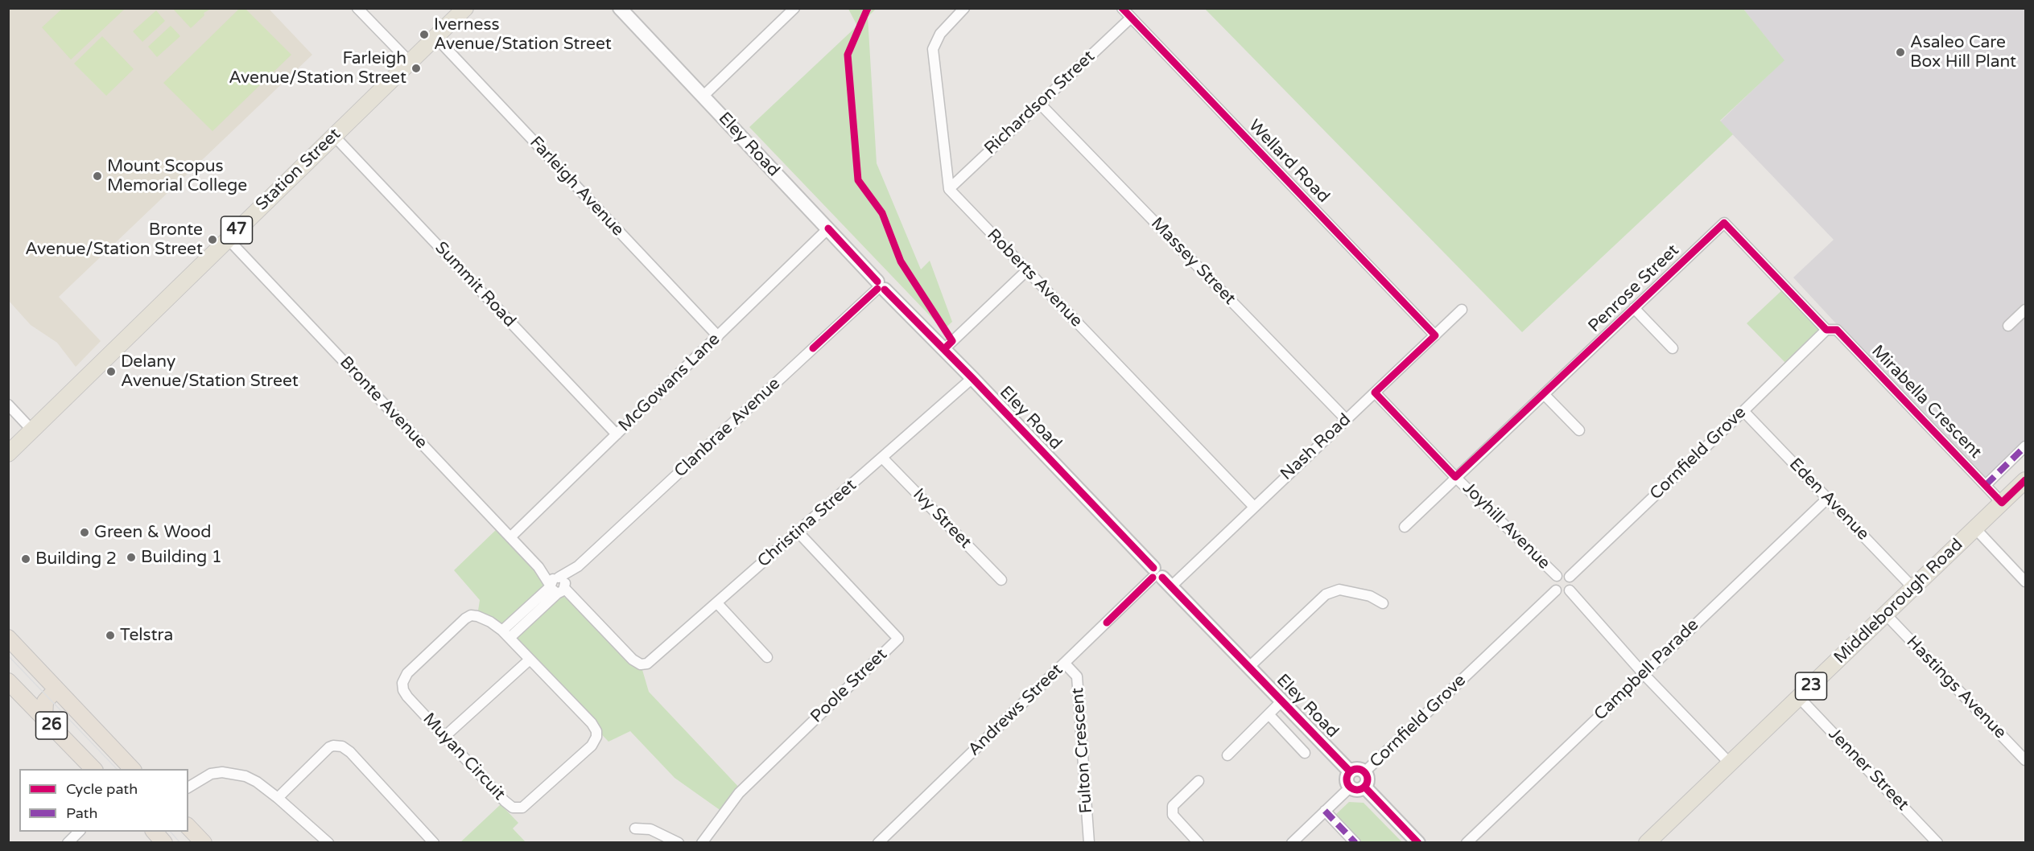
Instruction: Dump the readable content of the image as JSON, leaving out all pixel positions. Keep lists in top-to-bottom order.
{
  "streets": {
    "highway": ["26"],
    "main road": [
      "Eley Road",
      "Station Street",
      "47",
      "Middleborough Road",
      "23"
    ],
    "street": [
      "Richardson Street",
      "Wellard Road",
      "Farleigh Avenue",
      "Massey Street",
      "Roberts Avenue",
      "Summit Road",
      "Penrose Street",
      "McGowans Lane",
      "Mirabella Crescent",
      "Bronte Avenue",
      "Clanbrae Avenue",
      "Nash Road",
      "Cornfield Grove",
      "Eden Avenue",
      "Ivy Street",
      "Christina Street",
      "Joyhill Avenue",
      "Campbell Parade",
      "Poole Street",
      "Hastings Avenue",
      "Andrews Street",
      "Fulton Crescent",
      "Muyan Circuit",
      "Jenner Street"
    ]
  },
  "crossings": [
    ["Richardson Street", "Wellard Road"],
    ["Richardson Street", "Massey Street"],
    ["Richardson Street", "Roberts Avenue"],
    ["Eley Road", "McGowans Lane"],
    ["Eley Road", "Clanbrae Avenue"],
    ["Eley Road", "Nash Road"],
    ["Eley Road", "Cornfield Grove"],
    ["Eley Road", "Christina Street"],
    ["Eley Road", "Andrews Street"],
    ["Wellard Road", "Nash Road"],
    ["Station Street", "Farleigh Avenue"],
    ["Station Street", "Summit Road"],
    ["Station Street", "Bronte Avenue"],
    ["Farleigh Avenue", "McGowans Lane"],
    ["Massey Street", "Nash Road"],
    ["Roberts Avenue", "Nash Road"],
    ["Summit Road", "McGowans Lane"],
    ["Penrose Street", "Mirabella Crescent"],
    ["Penrose Street", "Cornfield Grove"],
    ["Penrose Street", "Joyhill Avenue"],
    ["McGowans Lane", "Bronte Avenue"],
    ["Mirabella Crescent", "Cornfield Grove"],
    ["Mirabella Crescent", "Middleborough Road"],
    ["Bronte Avenue", "Clanbrae Avenue"],
    ["Bronte Avenue", "Christina Street"],
    ["Nash Road", "Joyhill Avenue"],
    ["Nash Road", "Andrews Street"],
    ["Cornfield Grove", "Eden Avenue"],
    ["Cornfield Grove", "Joyhill Avenue"],
    ["Eden Avenue", "Middleborough Road"],
    ["Eden Avenue", "Campbell Parade"],
    ["Ivy Street", "Christina Street"],
    ["Christina Street", "Poole Street"],
    ["Middleborough Road", "Hastings Avenue"],
    ["Middleborough Road", "Jenner Street"],
    ["Andrews Street", "Fulton Crescent"]
  ],
  "places": [
    "Iverness Avenue/Station Street",
    "Asaleo Care Box Hill Plant",
    "Farleigh Avenue/Station Street",
    "Mount Scopus Memorial College",
    "Bronte Avenue/Station Street",
    "Delany Avenue/Station Street",
    "Green & Wood",
    "Building 1",
    "Building 2",
    "Telstra"
  ],
  "legend": ["Cycle path", "Path"]
}
